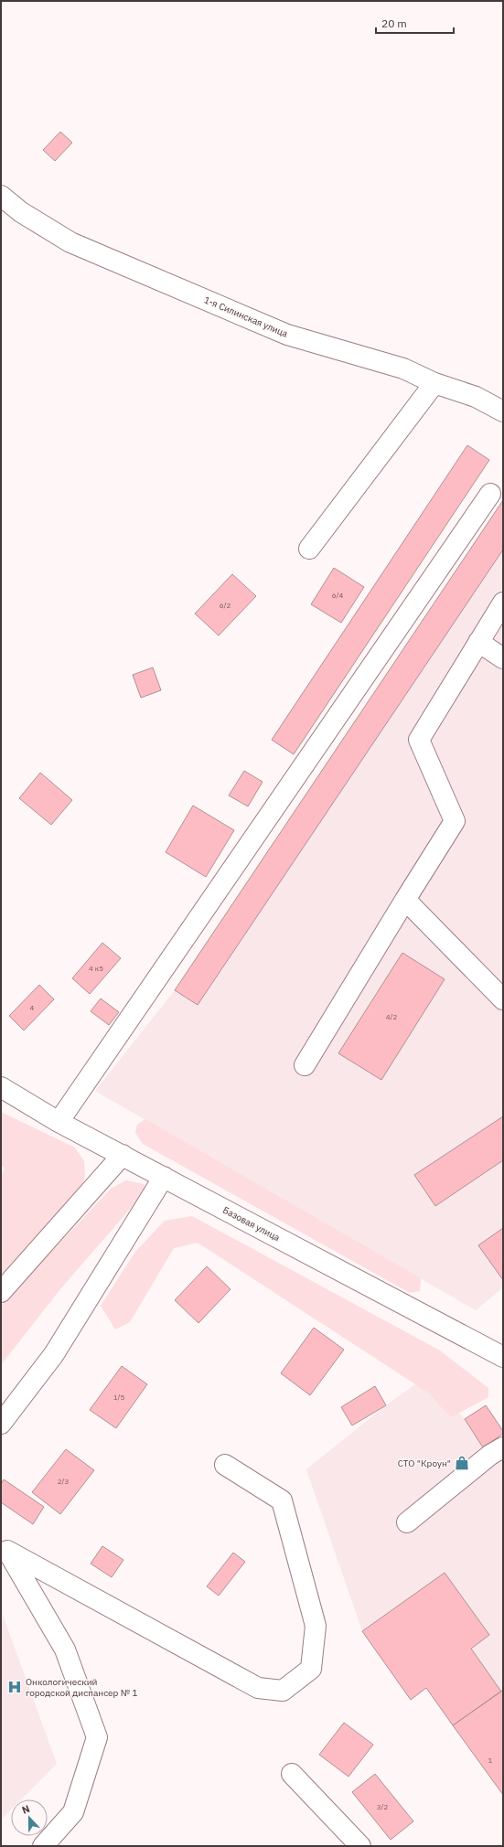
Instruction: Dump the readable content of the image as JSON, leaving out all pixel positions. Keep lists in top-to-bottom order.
{
  "streets": {
    "street": ["1-я Силинская улица", "Базовая улица"]
  },
  "places": {
    "shop": ["СТО \"Кроун\""],
    "hospital": ["Онкологический городской диспансер № 1"]
  },
  "house_numbers": [
    "6/4",
    "6/2",
    "4 к5",
    "4",
    "4/2",
    "1/5",
    "2/3",
    "1",
    "3/2"
  ],
  "scale_bar": "20 m",
  "north": "top"
}
